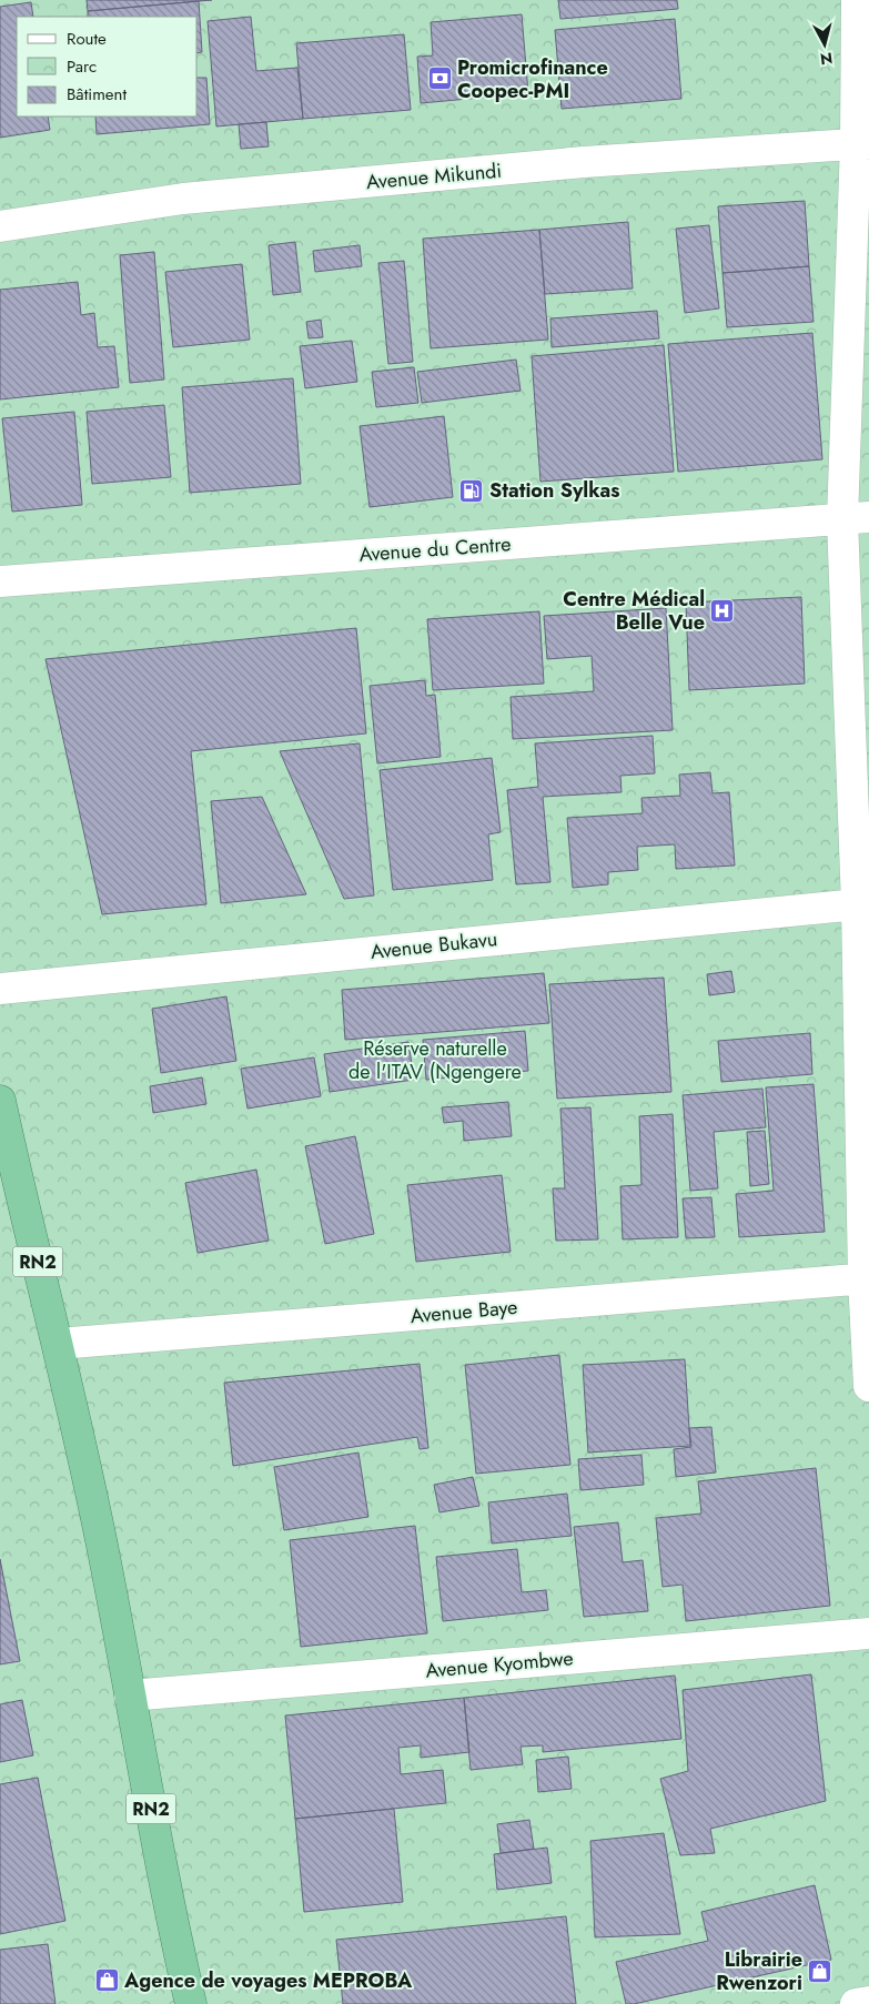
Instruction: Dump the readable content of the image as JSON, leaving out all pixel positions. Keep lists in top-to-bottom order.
{
  "streets": {
    "highway": ["RN2"],
    "street": [
      "Avenue Mikundi",
      "Avenue du Centre",
      "Avenue Bukavu",
      "Avenue Baye",
      "Avenue Kyombwe"
    ]
  },
  "crossings": [
    ["RN2", "Avenue Baye"],
    ["RN2", "Avenue Kyombwe"]
  ],
  "parks": ["Réserve naturelle de l'ITAV (Ngengere"],
  "places": {
    "bank": ["Promicrofinance Coopec-PMI"],
    "fuel station": ["Station Sylkas"],
    "hospital": ["Centre Médical Belle Vue"],
    "shop": ["Librairie Rwenzori", "Agence de voyages MEPROBA"]
  },
  "legend": ["Route", "Parc", "Bâtiment"],
  "north": "bottom"
}
